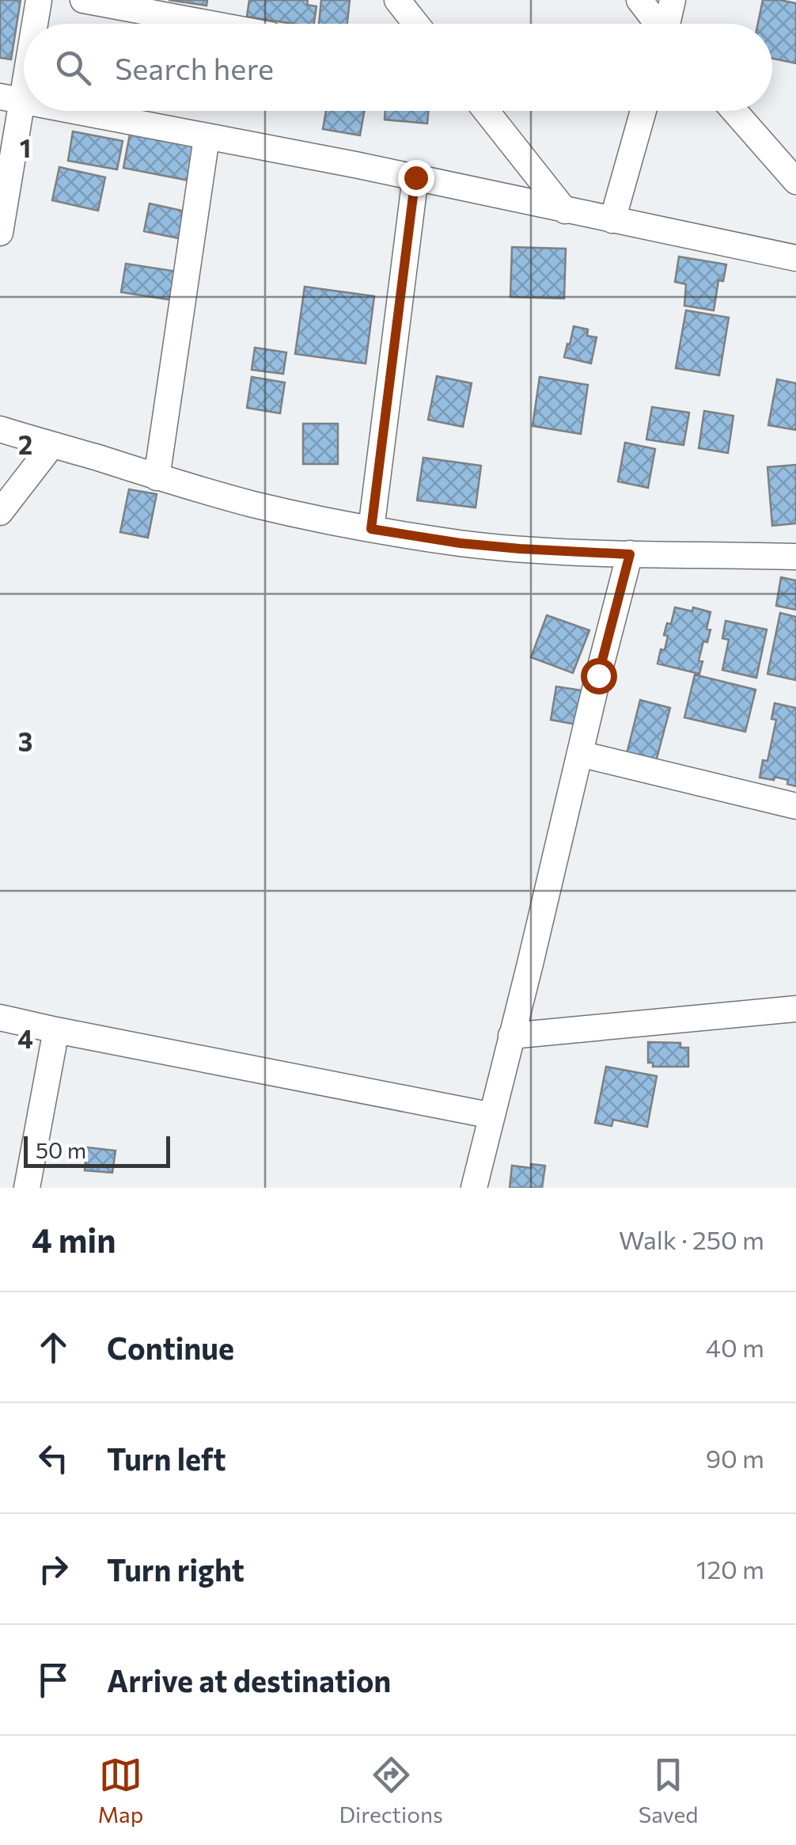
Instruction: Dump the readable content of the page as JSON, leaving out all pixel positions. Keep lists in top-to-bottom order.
{
  "scale_bar": "50 m",
  "page": {
    "search": "Search here",
    "scale": "50 m",
    "heading": ["4 min", "Walk · 250 m"],
    "list": [
      ["Continue", "40 m"],
      ["Turn left", "90 m"],
      ["Turn right", "120 m"],
      "Arrive at destination"
    ],
    "nav": ["Map", "Directions", "Saved"]
  },
  "grid": {
    "rows": [
      "1",
      "2",
      "3",
      "4"
    ]
  }
}
